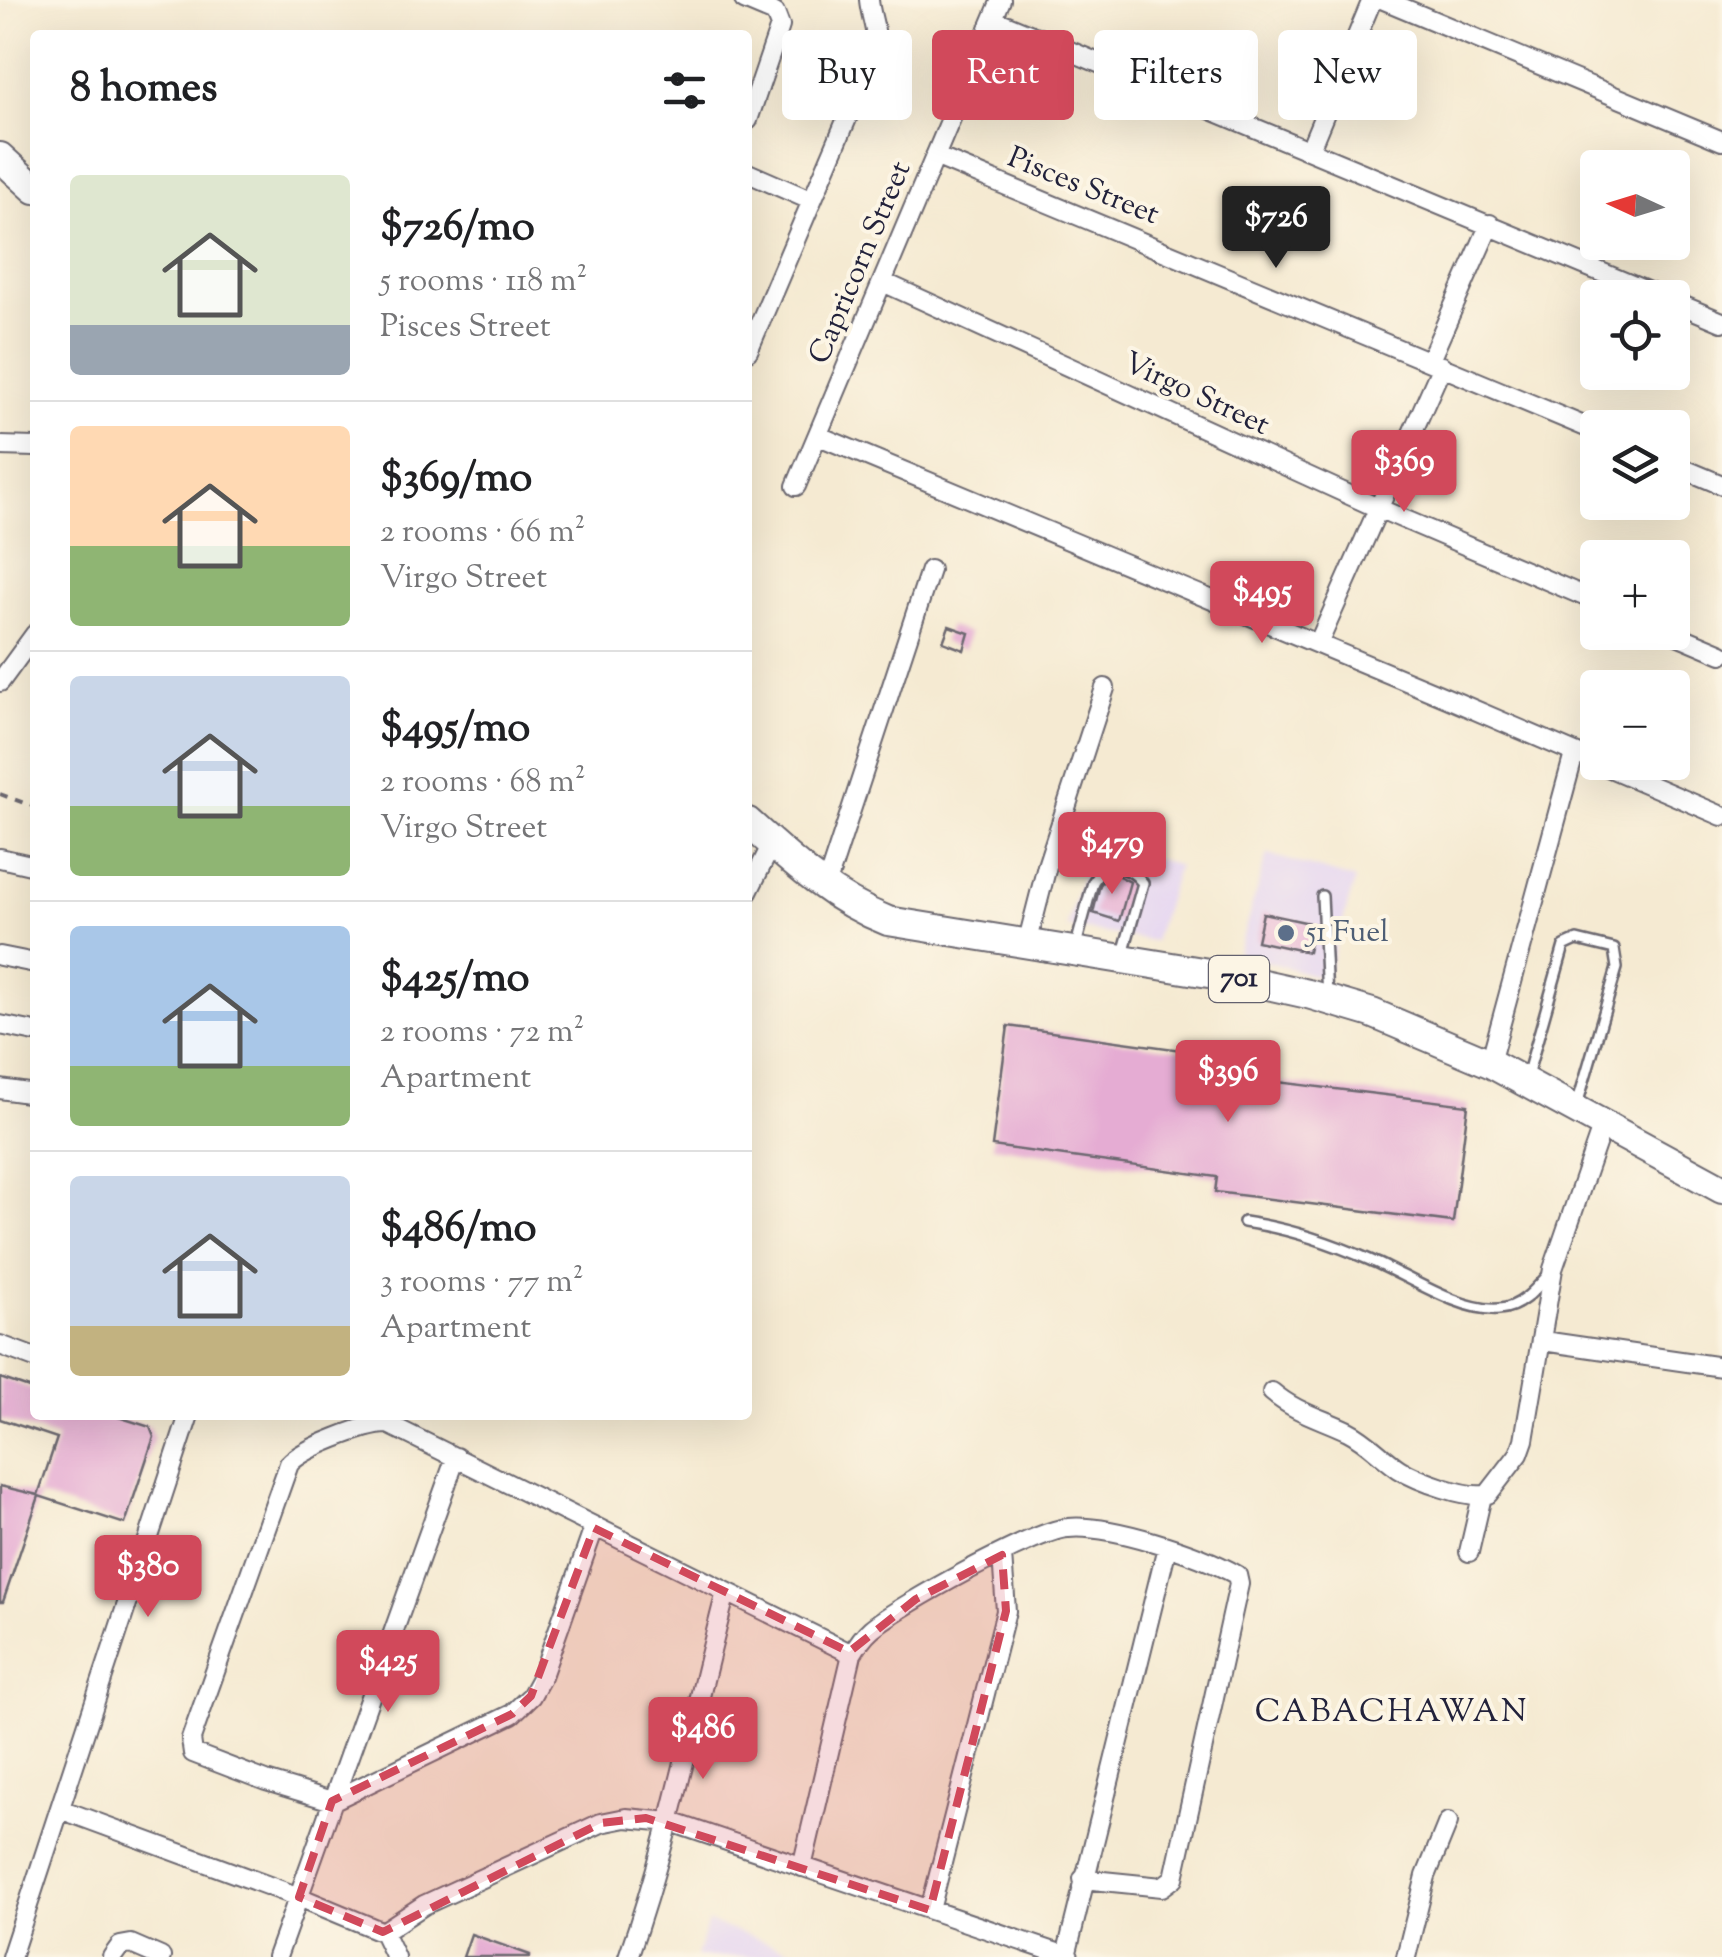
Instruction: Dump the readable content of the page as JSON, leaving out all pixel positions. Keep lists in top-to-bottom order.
{
  "streets": {
    "main road": ["701"],
    "street": ["Pisces Street", "Capricorn Street", "Virgo Street"]
  },
  "crossings": [
    ["Pisces Street", "Capricorn Street"],
    ["Capricorn Street", "Virgo Street"]
  ],
  "districts": ["CABACHAWAN"],
  "places": ["51 Fuel"],
  "north": "left",
  "page": {
    "chip": [
      "Buy",
      "Rent",
      "Filters",
      "New"
    ],
    "heading": "8 homes",
    "map_buttons": ["+", "−"],
    "list": [
      {
        "name": "$726/mo",
        "note": "5 rooms · 118 m² · Pisces Street"
      },
      {
        "name": "$369/mo",
        "note": "2 rooms · 66 m² · Virgo Street"
      },
      {
        "name": "$495/mo",
        "note": "2 rooms · 68 m² · Virgo Street"
      },
      {
        "name": "$425/mo",
        "note": "2 rooms · 72 m² · Apartment"
      },
      {
        "name": "$486/mo",
        "note": "3 rooms · 77 m² · Apartment"
      }
    ],
    "price": [
      "$726",
      "$369",
      "$495",
      "$479",
      "$396",
      "$380",
      "$425",
      "$486"
    ]
  }
}
